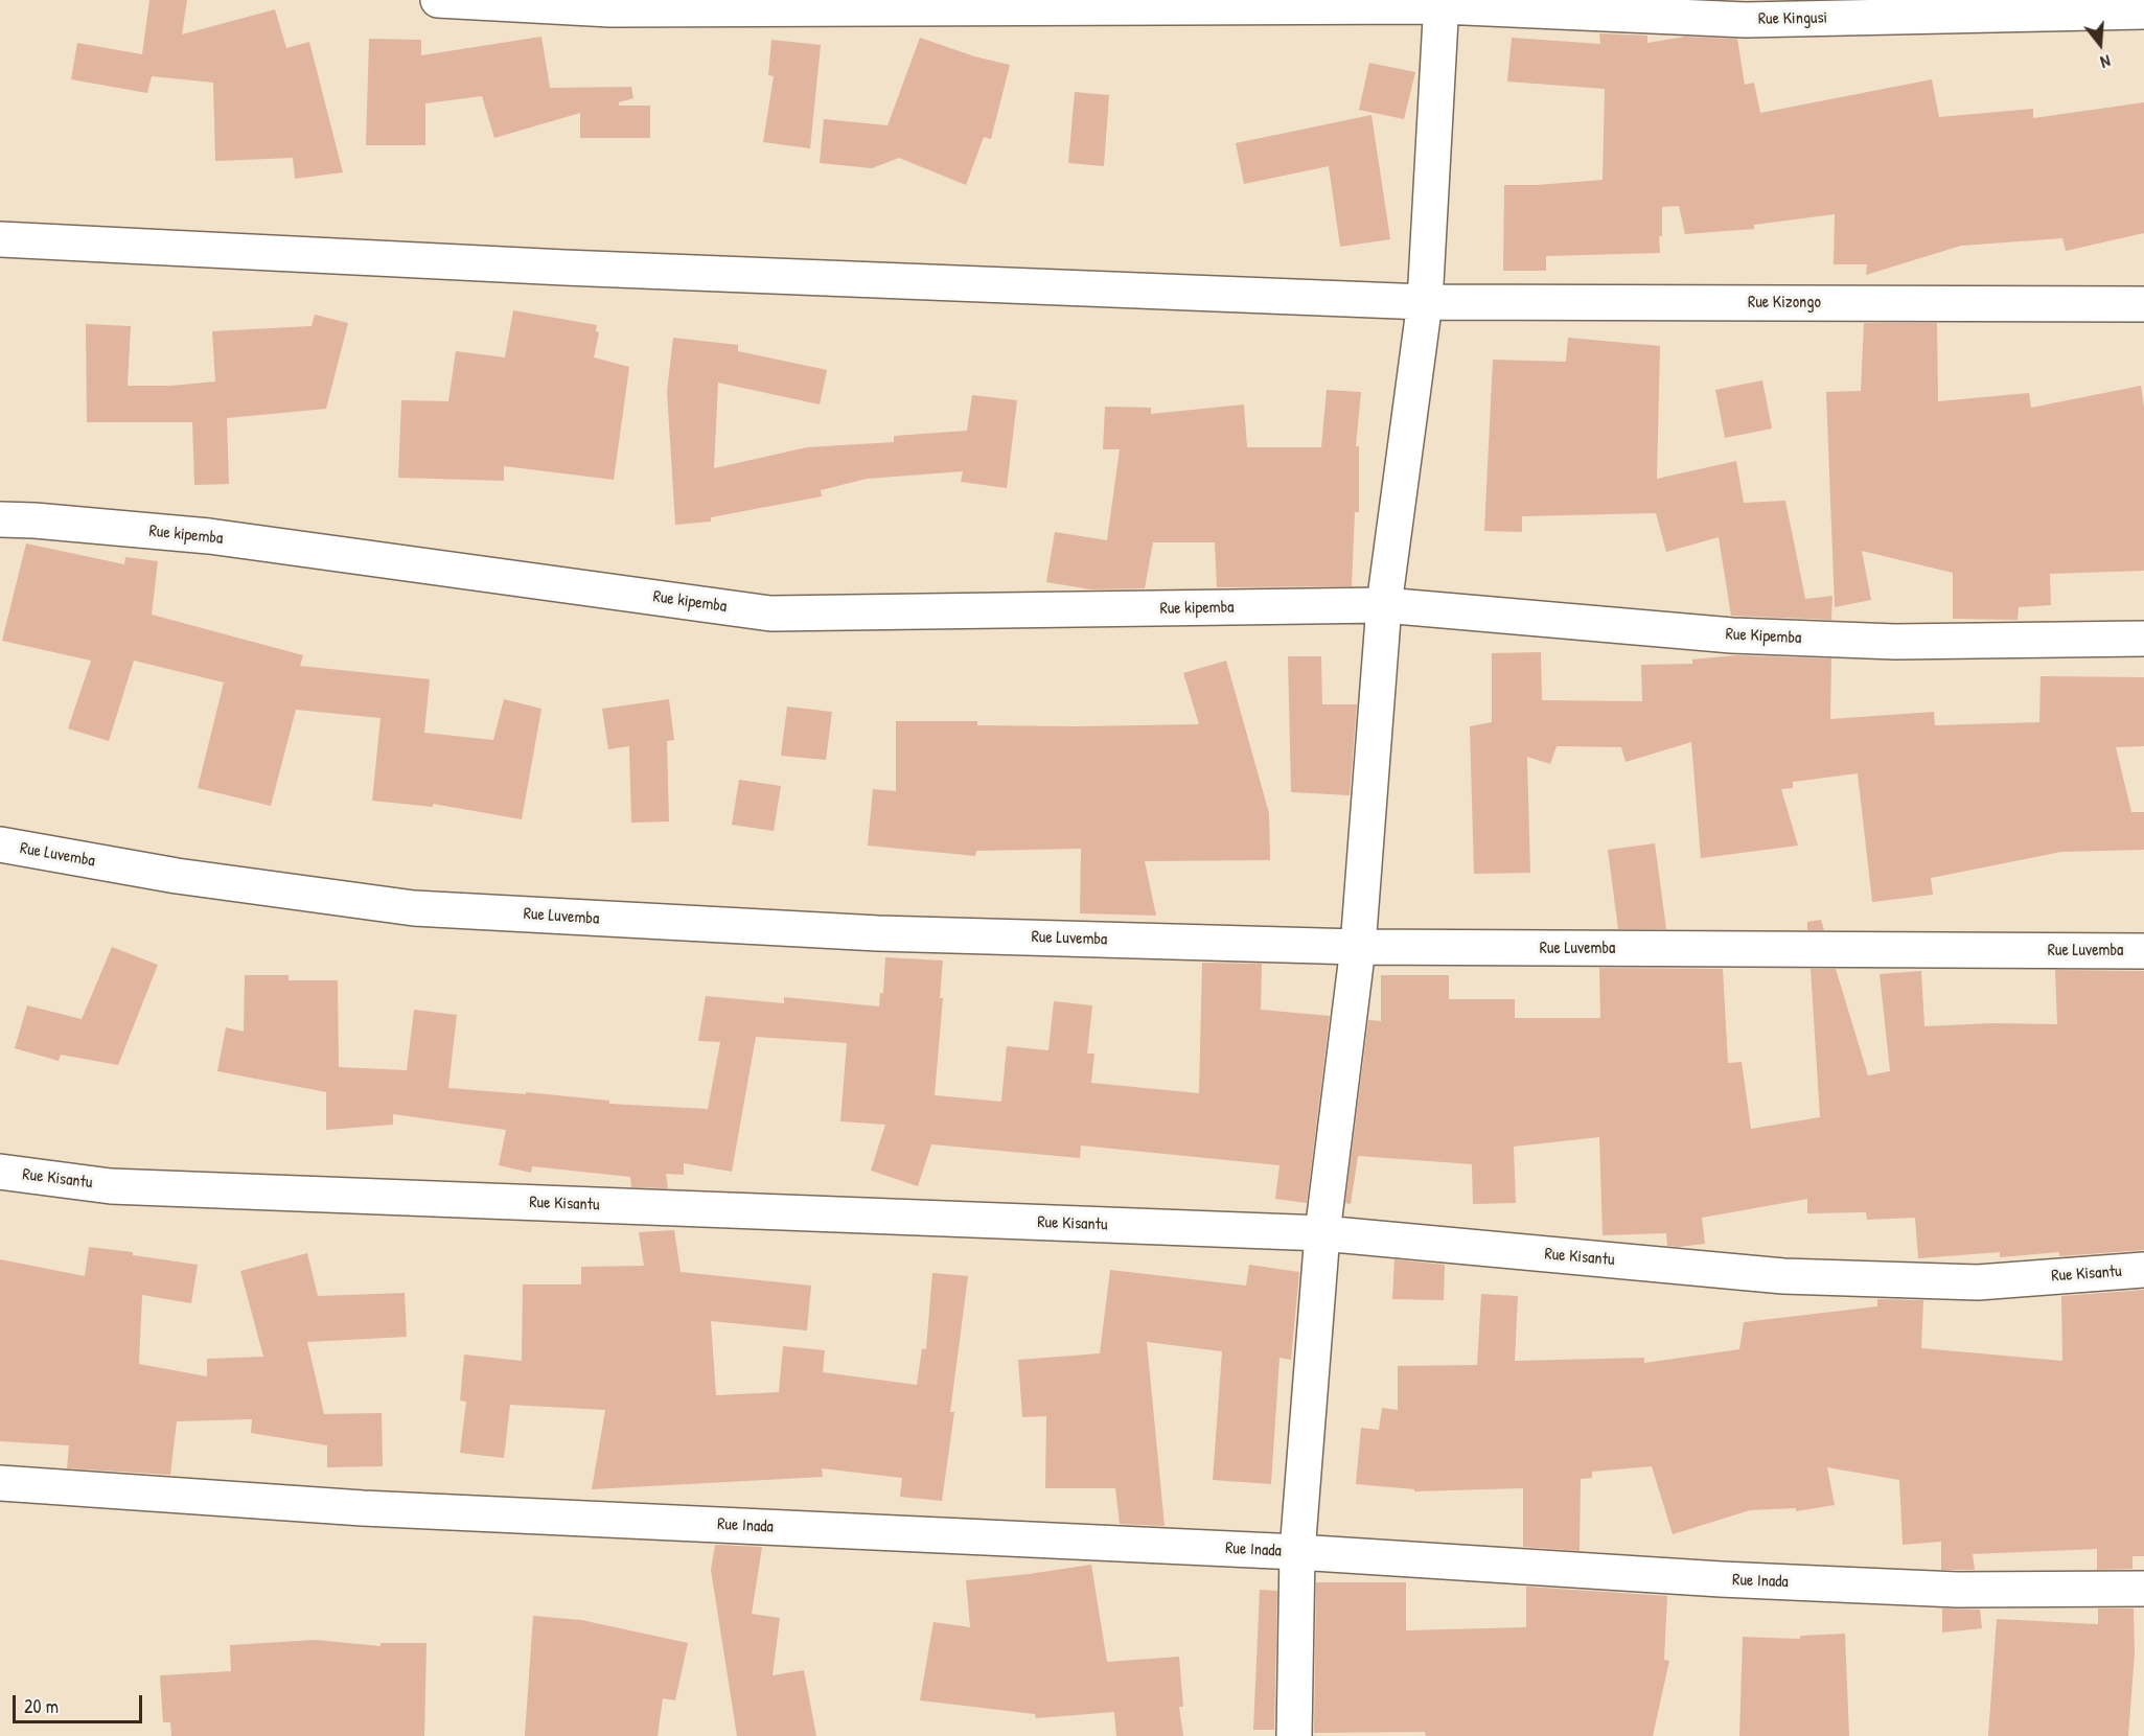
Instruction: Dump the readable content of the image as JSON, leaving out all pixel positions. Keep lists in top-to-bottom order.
{
  "streets": {
    "street": [
      "Rue Kingusi",
      "Rue Kizongo",
      "Rue kipemba",
      "Rue Kipemba",
      "Rue Luvemba",
      "Rue Kisantu",
      "Rue Inada"
    ]
  },
  "crossings": [
    ["Rue kipemba", "Rue Kipemba"]
  ],
  "scale_bar": "20 m",
  "north": "bottom"
}
